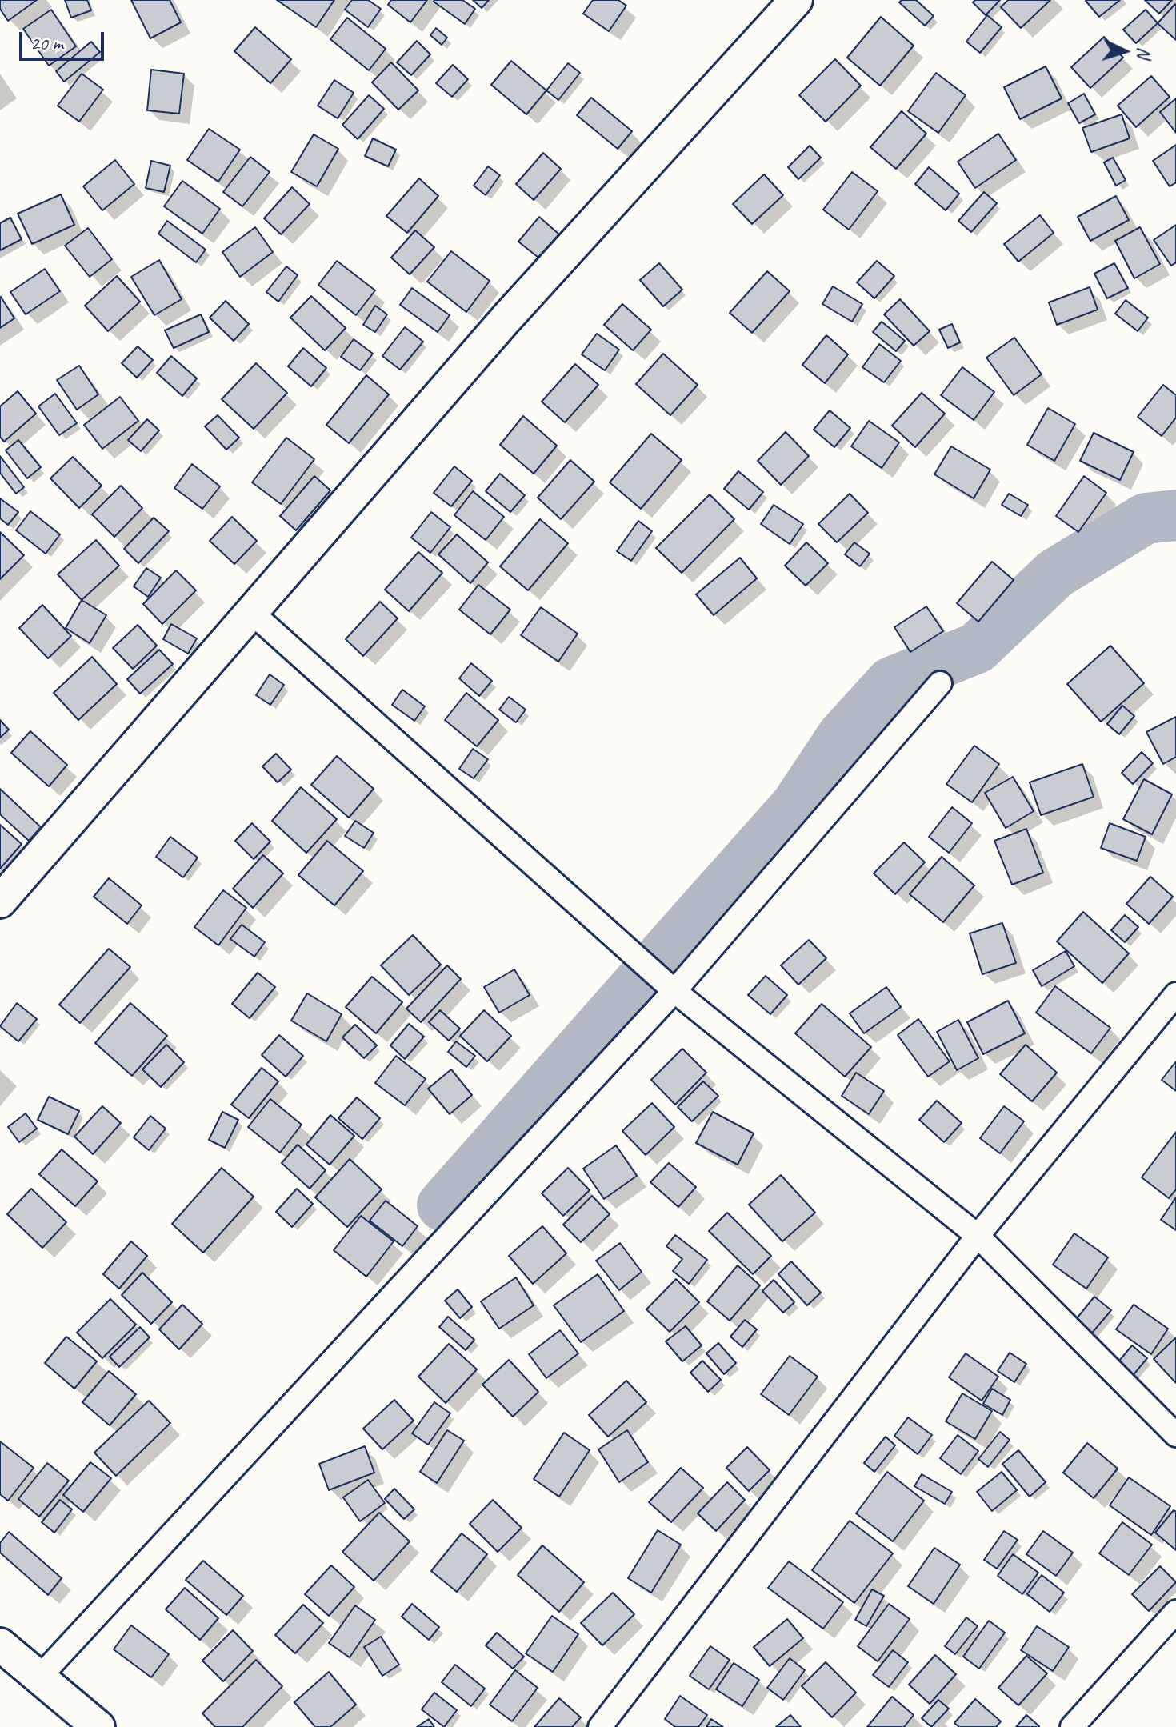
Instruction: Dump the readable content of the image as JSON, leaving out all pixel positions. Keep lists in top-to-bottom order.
{
  "scale_bar": "20 m",
  "north": "right"
}
